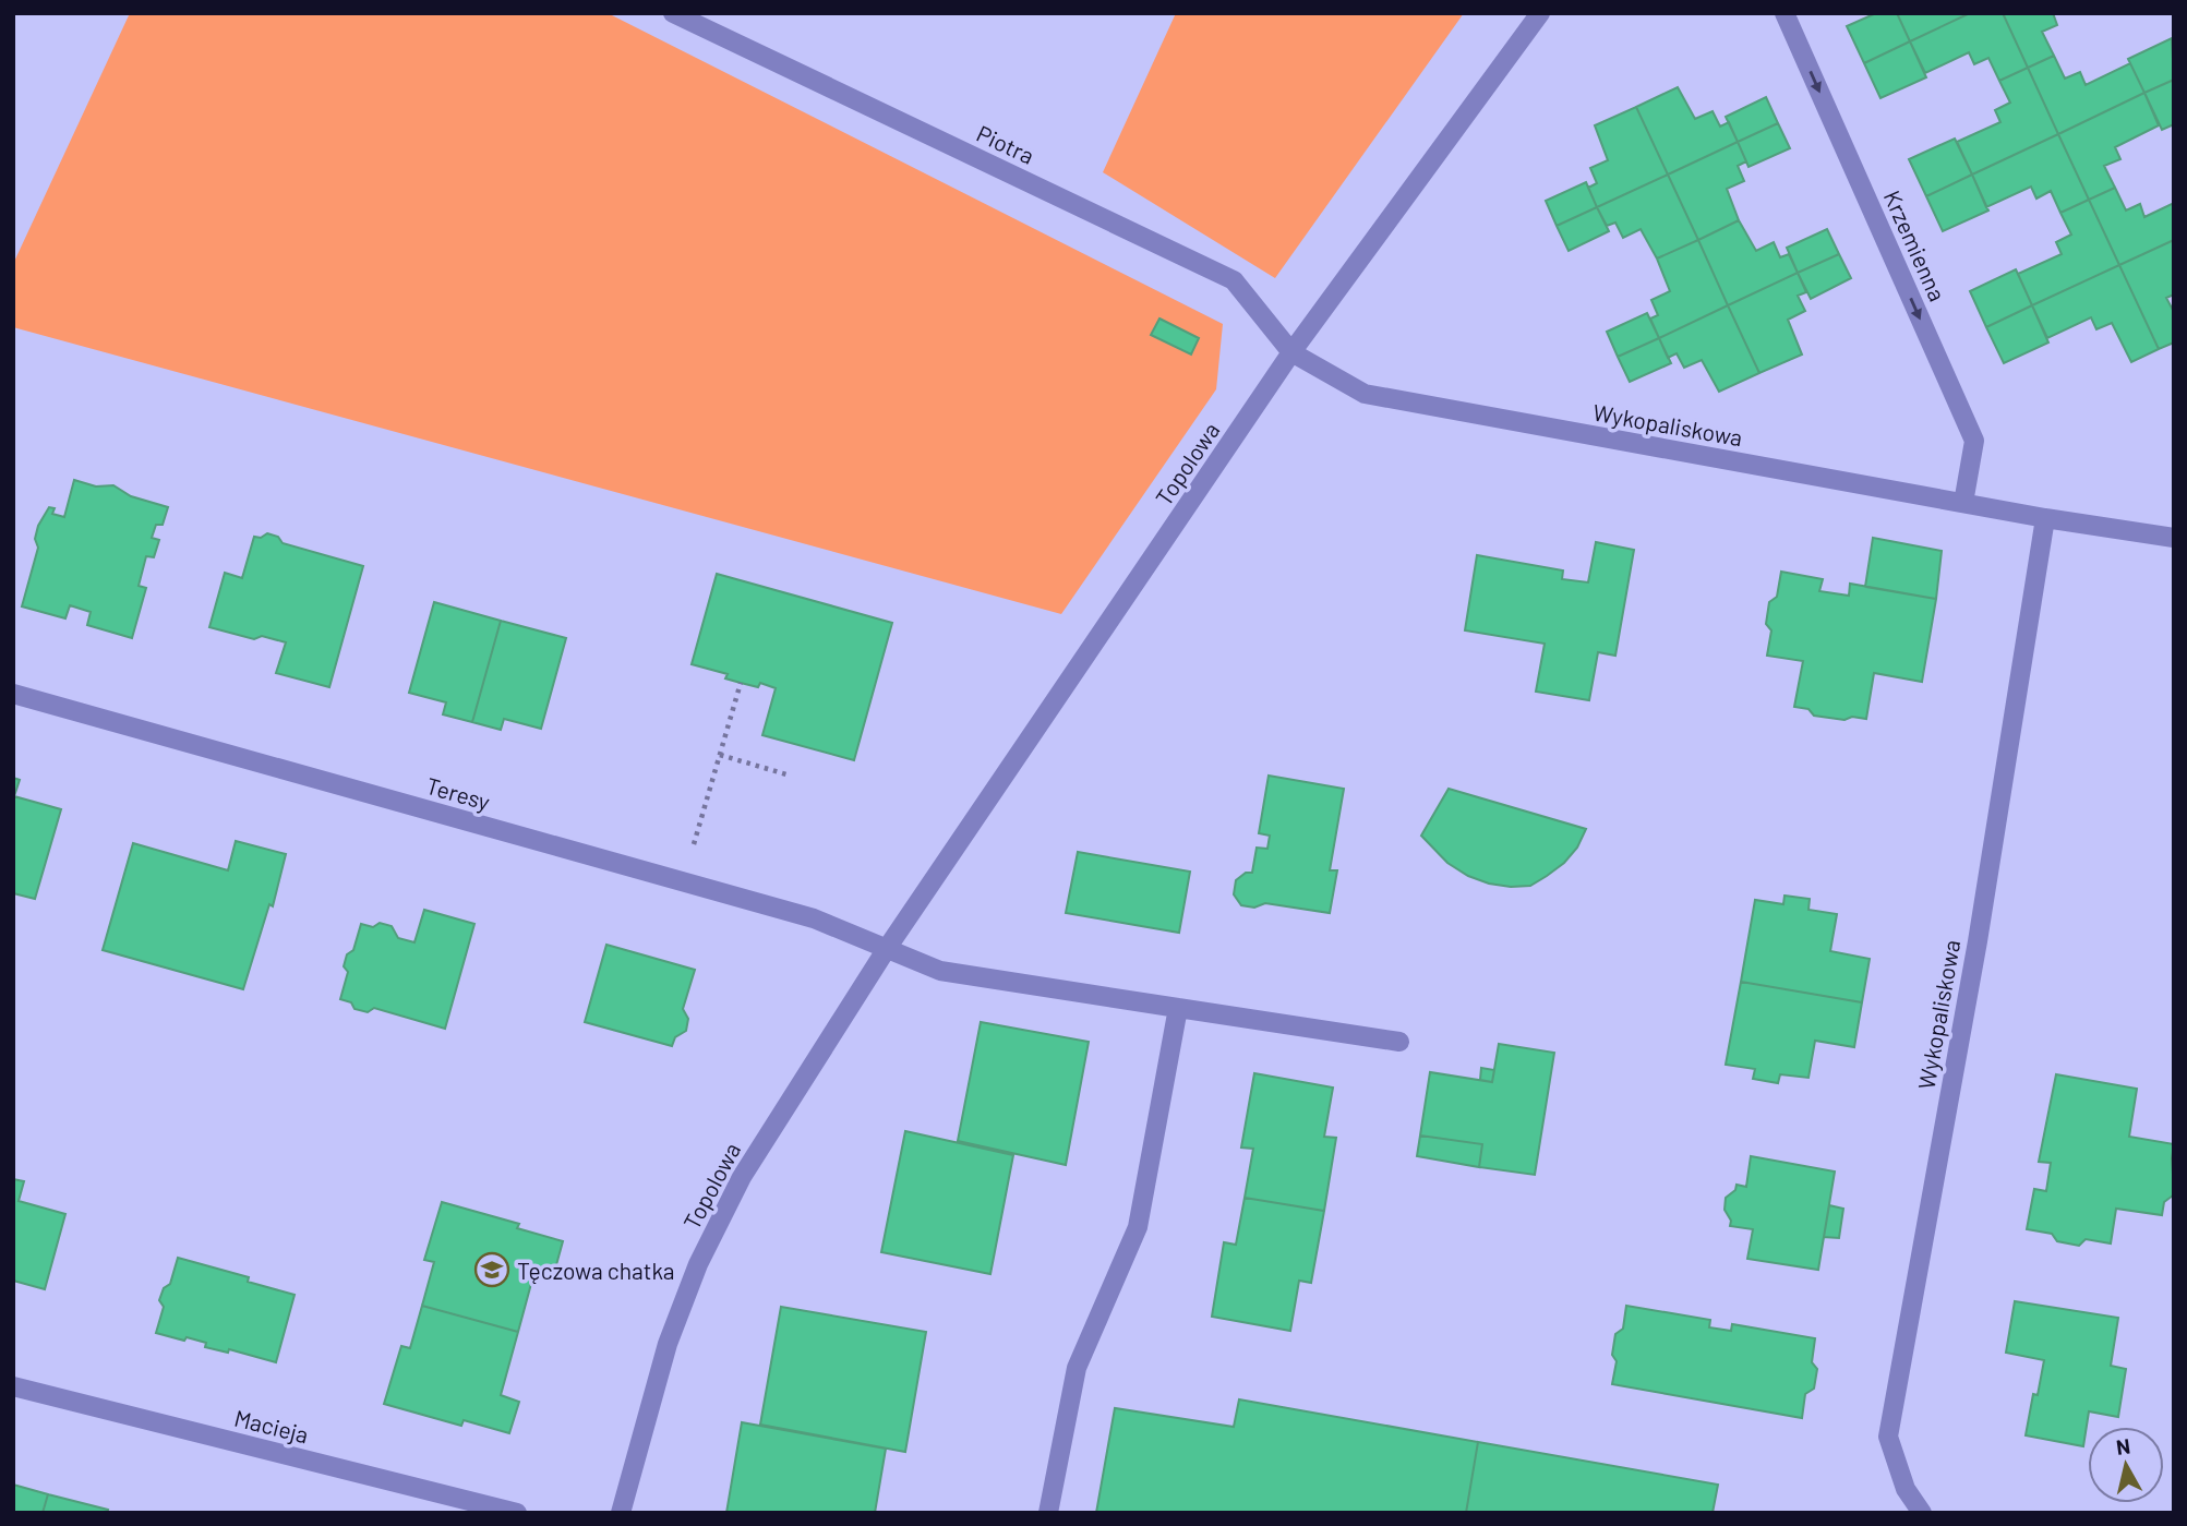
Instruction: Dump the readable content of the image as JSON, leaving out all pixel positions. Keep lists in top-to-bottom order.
{
  "streets": {
    "street": [
      "Piotra",
      "Krzemienna",
      "Wykopaliskowa",
      "Topolowa",
      "Teresy",
      "Macieja"
    ]
  },
  "crossings": [
    ["Piotra", "Wykopaliskowa"],
    ["Piotra", "Topolowa"],
    ["Krzemienna", "Wykopaliskowa"],
    ["Wykopaliskowa", "Topolowa"],
    ["Topolowa", "Teresy"]
  ],
  "one_way": ["Krzemienna"],
  "places": {
    "school or university": ["Tęczowa chatka"]
  },
  "north": "top"
}
